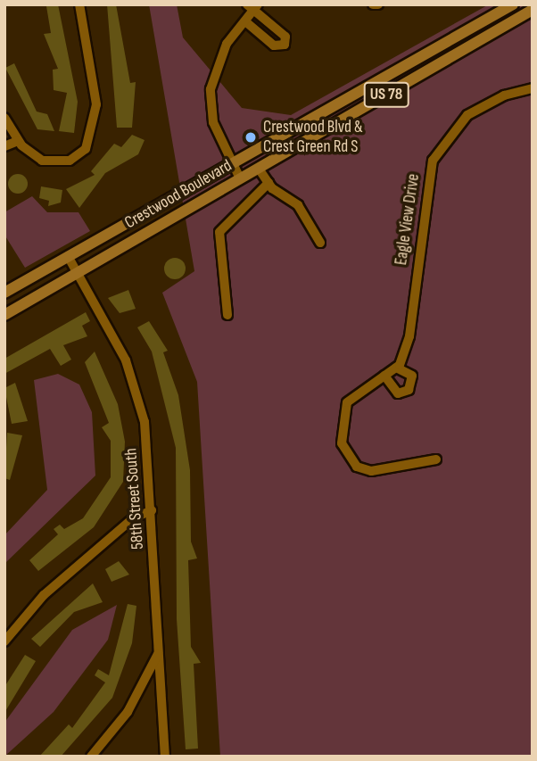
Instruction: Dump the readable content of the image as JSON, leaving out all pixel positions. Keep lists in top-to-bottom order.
{
  "streets": {
    "main road": ["US 78", "Crestwood Boulevard"],
    "street": ["Eagle View Drive", "58th Street South"]
  },
  "crossings": [
    ["Crestwood Boulevard", "58th Street South"]
  ],
  "places": ["Crestwood Blvd & Crest Green Rd S"]
}
